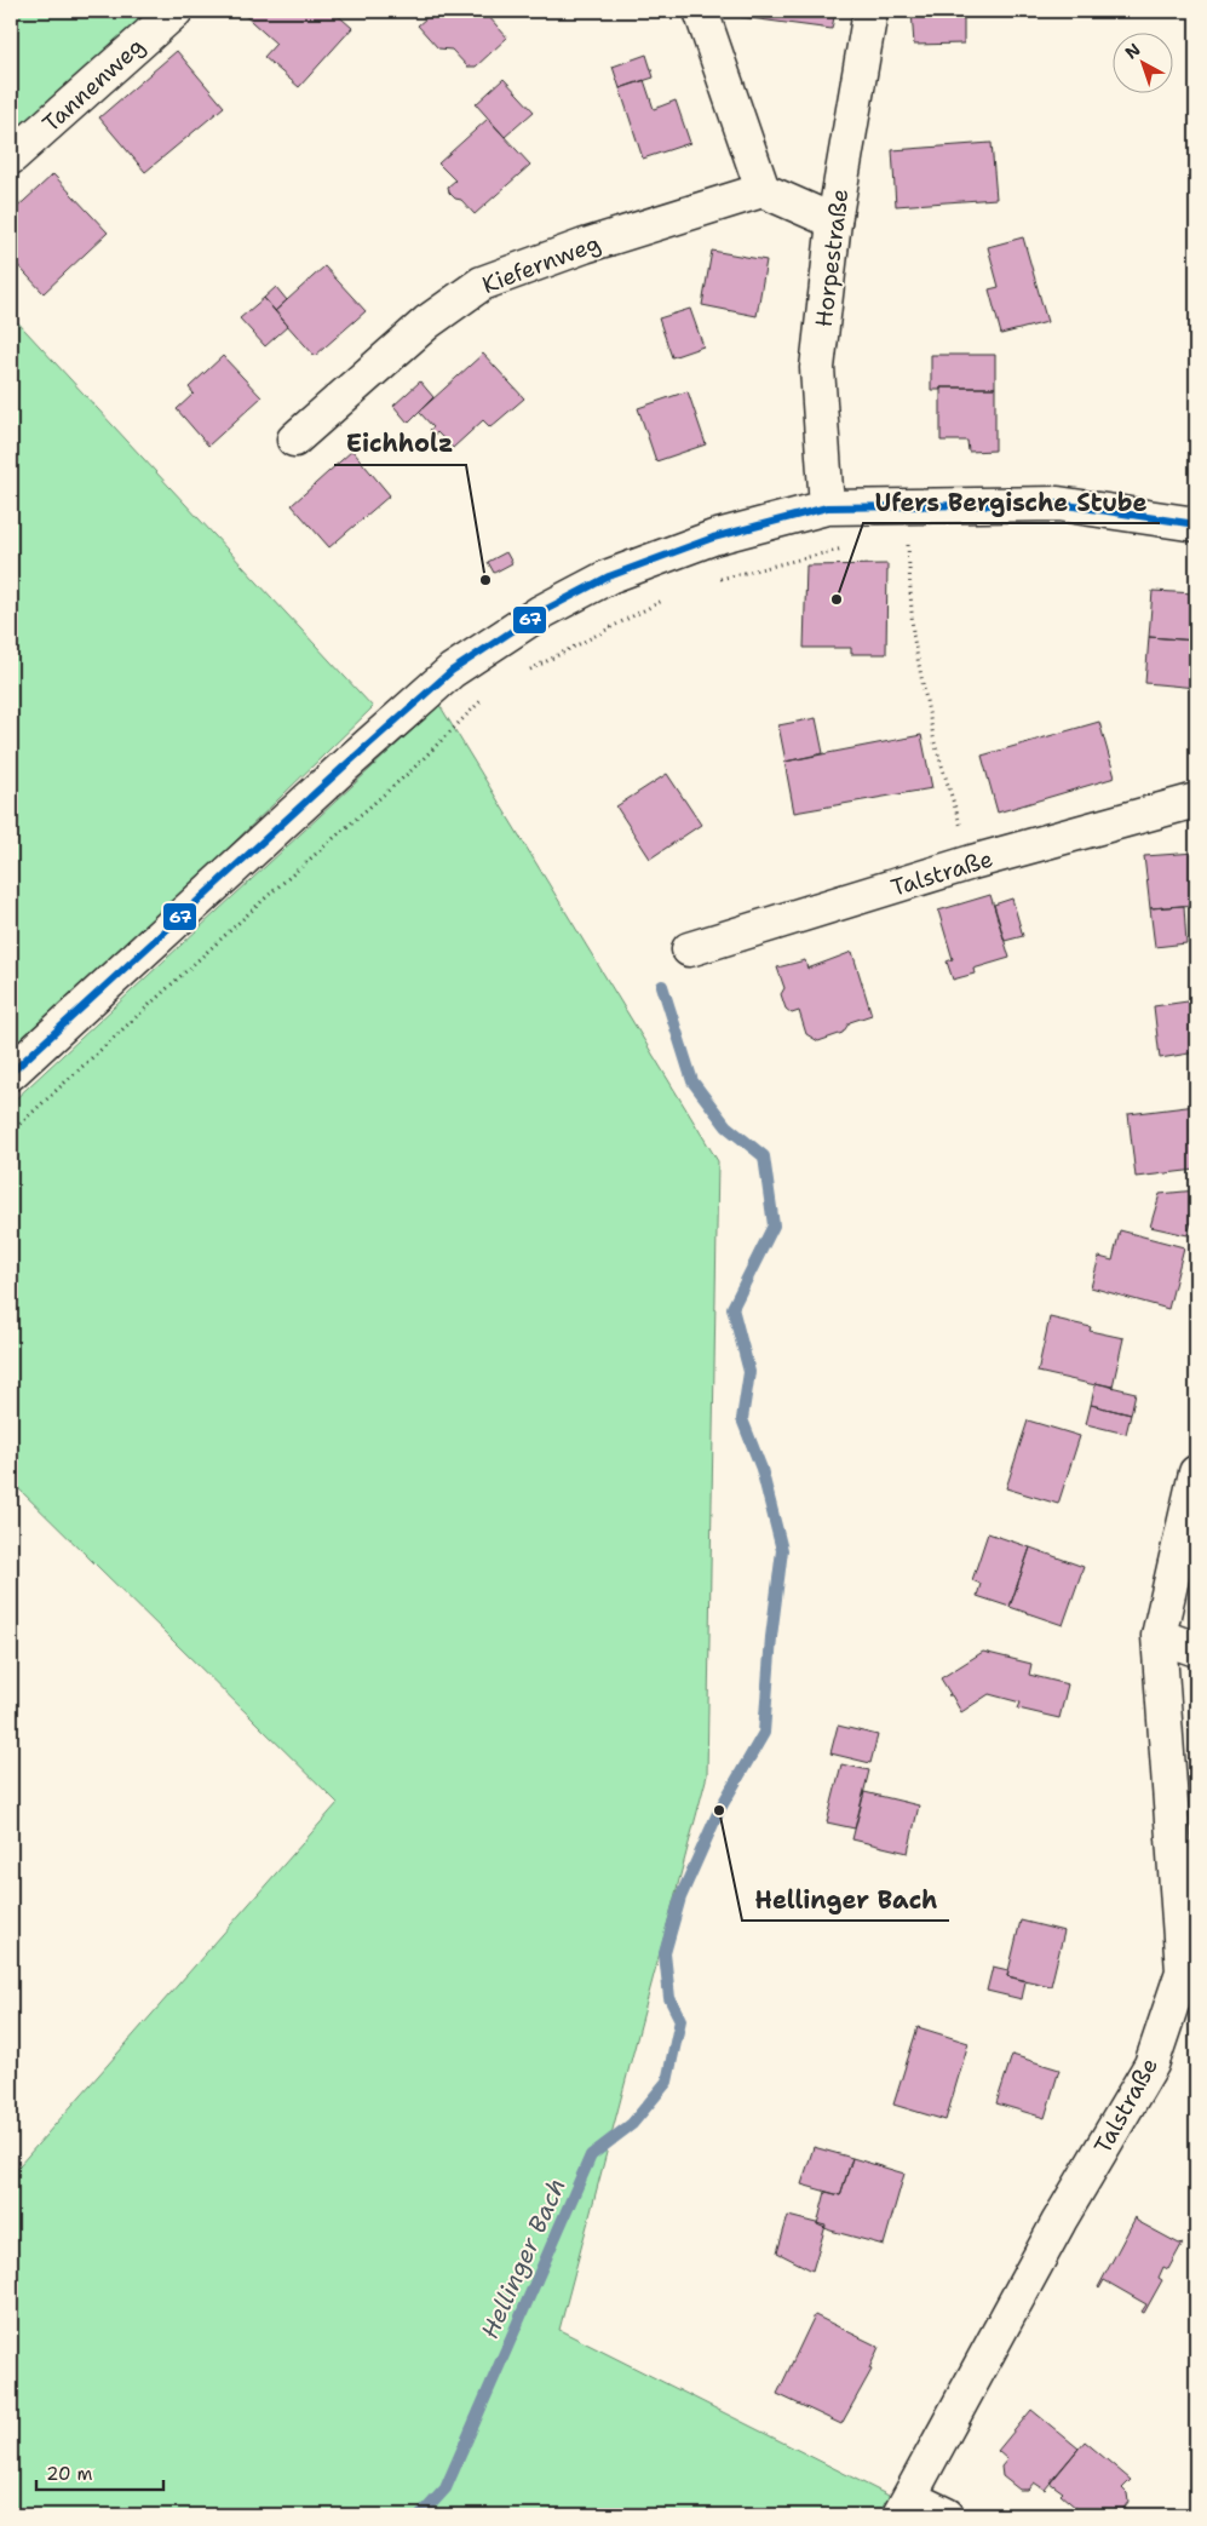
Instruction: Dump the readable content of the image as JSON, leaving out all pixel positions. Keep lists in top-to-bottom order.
{
  "streets": {
    "street": [
      "Tannenweg",
      "Horpestraße",
      "Kiefernweg",
      "Talstraße"
    ]
  },
  "water": ["Hellinger Bach"],
  "places": ["Eichholz", "Ufers Bergische Stube", "Hellinger Bach"],
  "lines": ["transit line 67"],
  "scale_bar": "20 m",
  "north": "top left"
}
